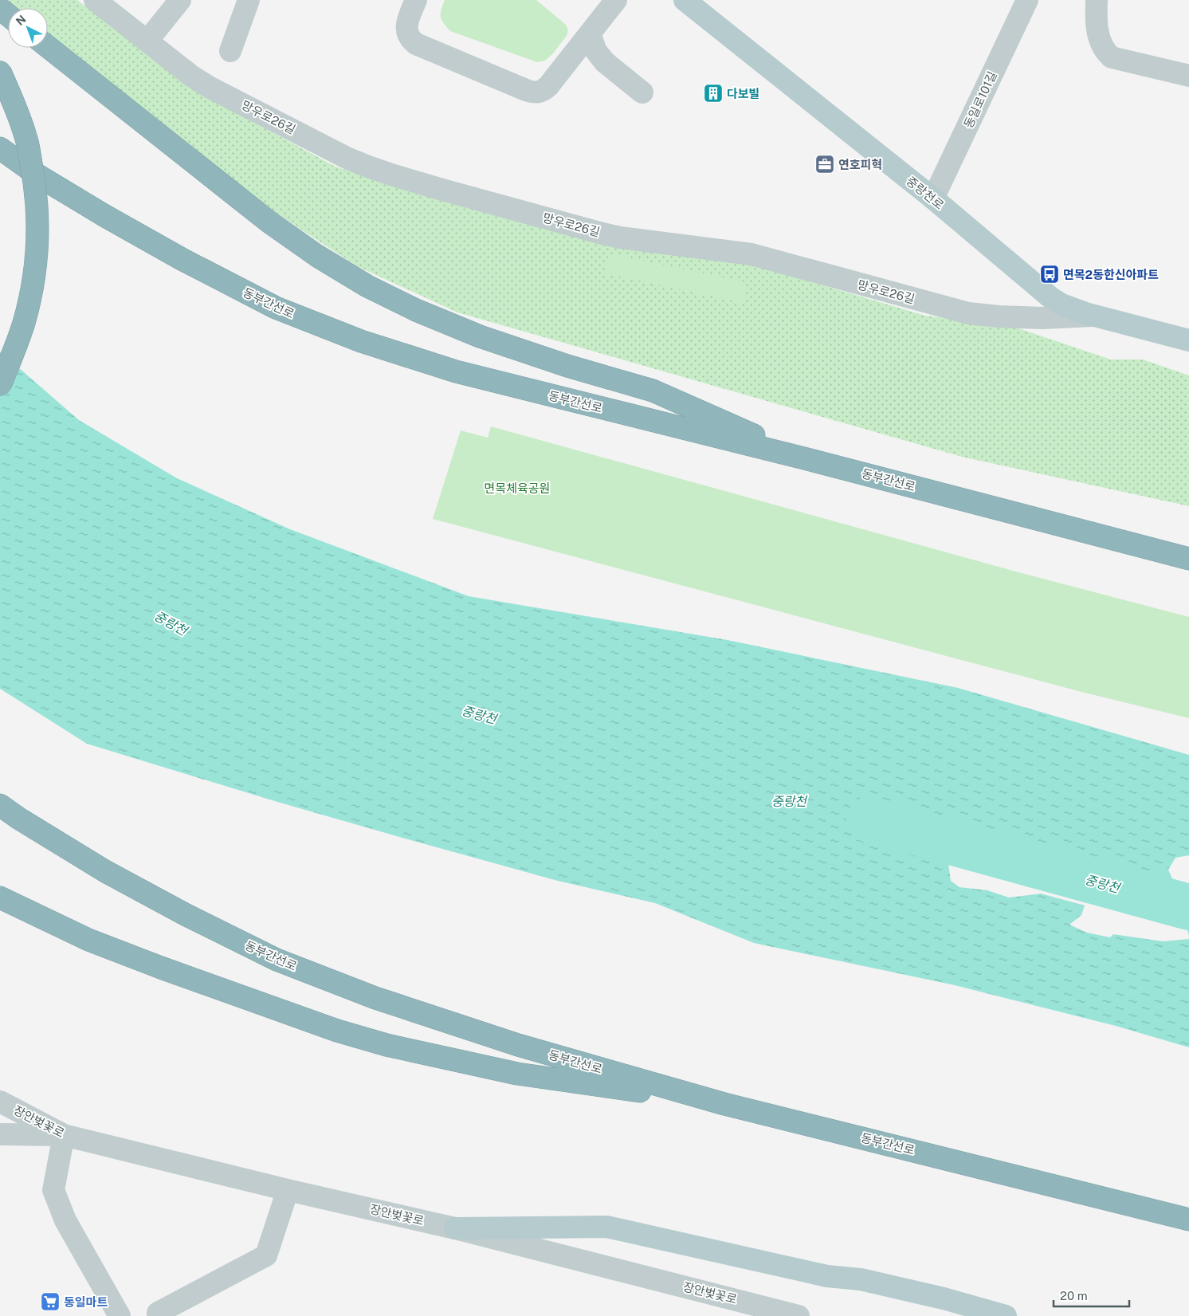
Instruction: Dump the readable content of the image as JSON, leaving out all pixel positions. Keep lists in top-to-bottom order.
{
  "streets": {
    "highway": ["동부간선로"],
    "main road": ["중랑천로"],
    "street": ["동일로101길", "망우로26길", "장안벚꽃로"]
  },
  "crossings": [
    ["동일로101길", "중랑천로"],
    ["망우로26길", "중랑천로"]
  ],
  "water": ["중랑천"],
  "parks": ["면목체육공원"],
  "places": {
    "building": ["다보빌"],
    "office": ["연호피혁"],
    "bus stop": ["면목2동한신아파트"],
    "supermarket": ["동일마트"]
  },
  "scale_bar": "20 m",
  "north": "top left"
}
